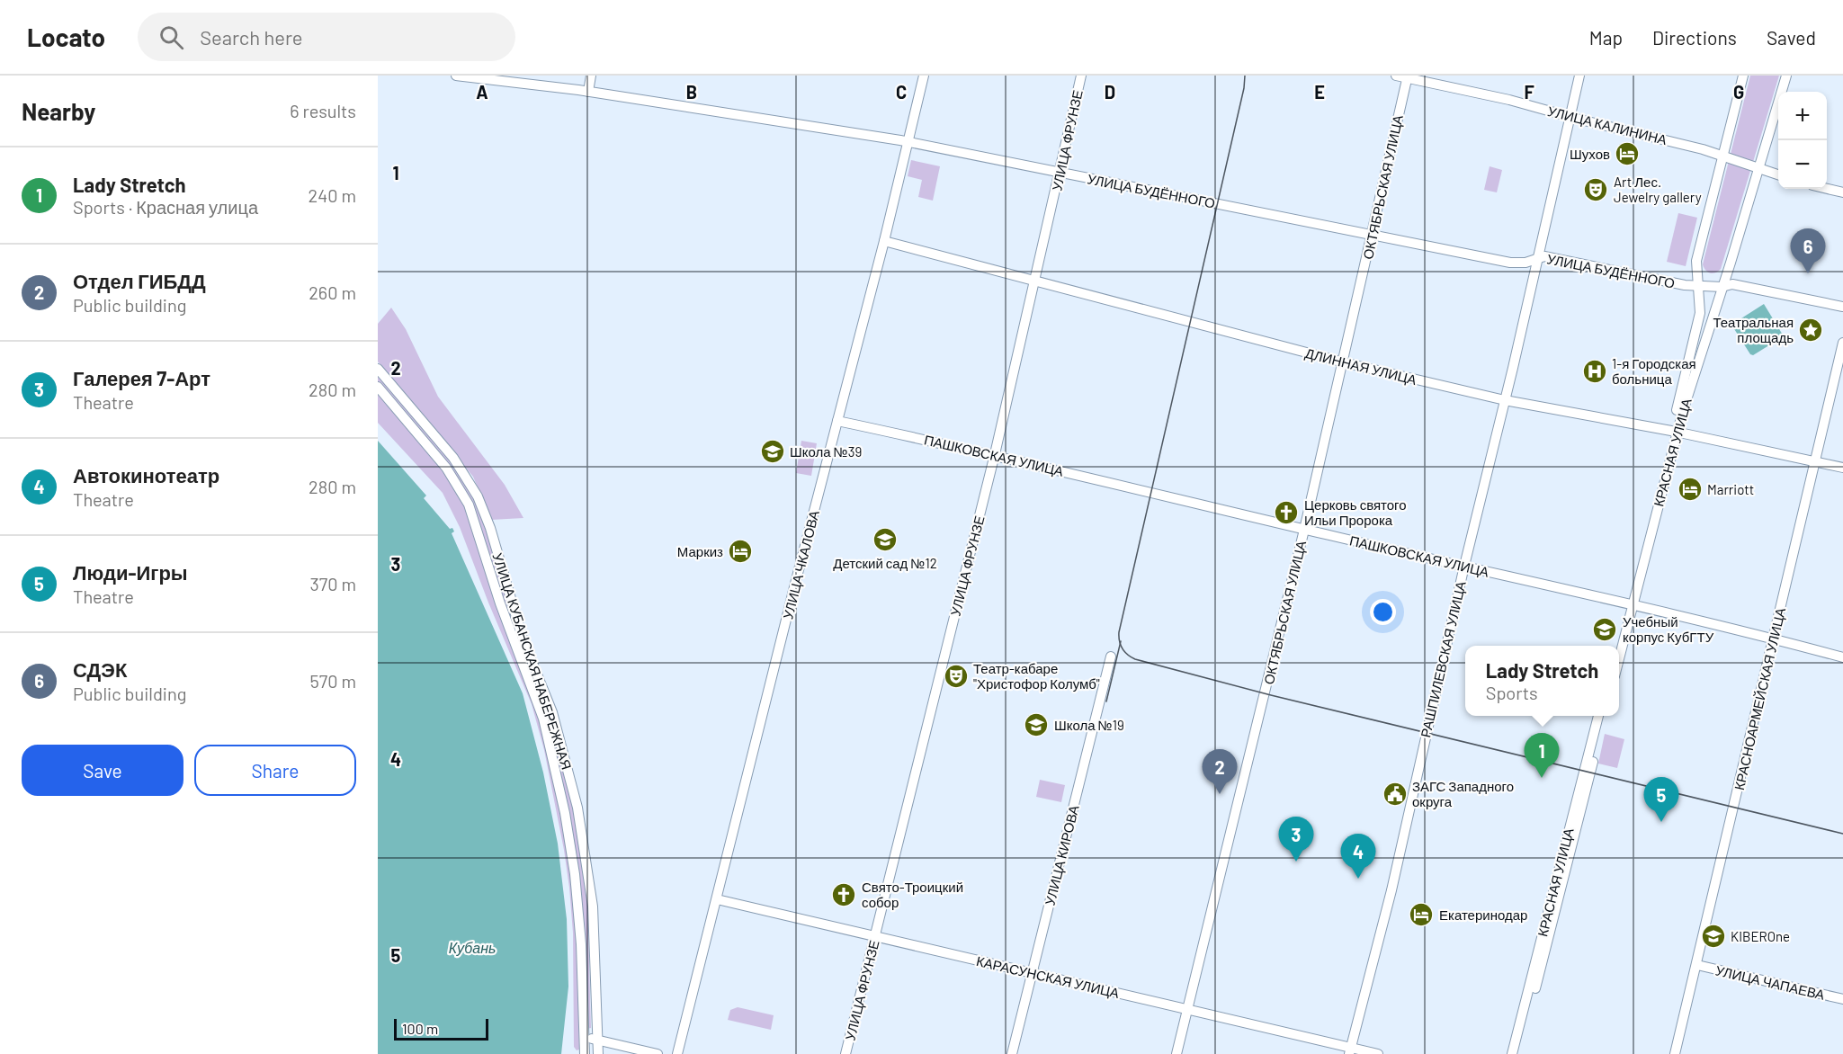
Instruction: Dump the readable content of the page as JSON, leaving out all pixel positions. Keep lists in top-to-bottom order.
{
  "streets": {
    "street": [
      "УЛИЦА КАЛИНИНА",
      "УЛИЦА ФРУНЗЕ",
      "ОКТЯБРЬСКАЯ УЛИЦА",
      "УЛИЦА БУДЁННОГО",
      "ДЛИННАЯ УЛИЦА",
      "КРАСНАЯ УЛИЦА",
      "ПАШКОВСКАЯ УЛИЦА",
      "УЛИЦА ЧКАЛОВА",
      "РАШПИЛЕВСКАЯ УЛИЦА",
      "УЛИЦА КУБАНСКАЯ НАБЕРЕЖНАЯ",
      "КРАСНОАРМЕЙСКАЯ УЛИЦА",
      "УЛИЦА КИРОВА",
      "КАРАСУНСКАЯ УЛИЦА",
      "УЛИЦА ЧАПАЕВА"
    ]
  },
  "crossings": [
    ["УЛИЦА КАЛИНИНА", "ОКТЯБРЬСКАЯ УЛИЦА"],
    ["УЛИЦА КАЛИНИНА", "КРАСНАЯ УЛИЦА"],
    ["УЛИЦА КАЛИНИНА", "РАШПИЛЕВСКАЯ УЛИЦА"],
    ["УЛИЦА ФРУНЗЕ", "УЛИЦА БУДЁННОГО"],
    ["УЛИЦА ФРУНЗЕ", "ДЛИННАЯ УЛИЦА"],
    ["УЛИЦА ФРУНЗЕ", "ПАШКОВСКАЯ УЛИЦА"],
    ["УЛИЦА ФРУНЗЕ", "КАРАСУНСКАЯ УЛИЦА"],
    ["ОКТЯБРЬСКАЯ УЛИЦА", "УЛИЦА БУДЁННОГО"],
    ["ОКТЯБРЬСКАЯ УЛИЦА", "ДЛИННАЯ УЛИЦА"],
    ["ОКТЯБРЬСКАЯ УЛИЦА", "ПАШКОВСКАЯ УЛИЦА"],
    ["ОКТЯБРЬСКАЯ УЛИЦА", "КАРАСУНСКАЯ УЛИЦА"],
    ["УЛИЦА БУДЁННОГО", "КРАСНАЯ УЛИЦА"],
    ["УЛИЦА БУДЁННОГО", "УЛИЦА ЧКАЛОВА"],
    ["УЛИЦА БУДЁННОГО", "РАШПИЛЕВСКАЯ УЛИЦА"],
    ["ДЛИННАЯ УЛИЦА", "КРАСНАЯ УЛИЦА"],
    ["ДЛИННАЯ УЛИЦА", "УЛИЦА ЧКАЛОВА"],
    ["ДЛИННАЯ УЛИЦА", "РАШПИЛЕВСКАЯ УЛИЦА"],
    ["ДЛИННАЯ УЛИЦА", "КРАСНОАРМЕЙСКАЯ УЛИЦА"],
    ["КРАСНАЯ УЛИЦА", "ПАШКОВСКАЯ УЛИЦА"],
    ["ПАШКОВСКАЯ УЛИЦА", "УЛИЦА ЧКАЛОВА"],
    ["ПАШКОВСКАЯ УЛИЦА", "РАШПИЛЕВСКАЯ УЛИЦА"],
    ["ПАШКОВСКАЯ УЛИЦА", "КРАСНОАРМЕЙСКАЯ УЛИЦА"],
    ["УЛИЦА ЧКАЛОВА", "КАРАСУНСКАЯ УЛИЦА"],
    ["РАШПИЛЕВСКАЯ УЛИЦА", "КАРАСУНСКАЯ УЛИЦА"],
    ["КРАСНОАРМЕЙСКАЯ УЛИЦА", "УЛИЦА ЧАПАЕВА"],
    ["УЛИЦА КИРОВА", "КАРАСУНСКАЯ УЛИЦА"]
  ],
  "water": ["Кубань"],
  "places": {
    "hotel": [
      "Шухов",
      "Marriott",
      "Маркиз",
      "Екатеринодар"
    ],
    "theatre": ["Art Лес. Jewelry gallery", "Театр-кабаре \"Христофор Колумб\""],
    "place": ["Театральная площадь"],
    "hospital": ["1-я Городская больница"],
    "school or university": [
      "Школа №39",
      "Детский сад №12",
      "Учебный корпус КубГТУ",
      "Школа №19",
      "KIBEROne"
    ],
    "church": ["Церковь святого Ильи Пророка", "Свято-Троицкий собор"],
    "public building": ["ЗАГС Западного округа"]
  },
  "scale_bar": "100 m",
  "page": {
    "header": "Locato",
    "search": "Search here",
    "nav": ["Map", "Directions", "Saved"],
    "heading": ["Nearby", "6 results"],
    "map_buttons": ["+", "−"],
    "list": [
      {
        "mark": "1",
        "name": "Lady Stretch",
        "note": "Sports · Красная улица",
        "value": "240 m"
      },
      {
        "mark": "2",
        "name": "Отдел ГИБДД",
        "note": "Public building",
        "value": "260 m"
      },
      {
        "mark": "3",
        "name": "Галерея 7-Арт",
        "note": "Theatre",
        "value": "280 m"
      },
      {
        "mark": "4",
        "name": "Автокинотеатр",
        "note": "Theatre",
        "value": "280 m"
      },
      {
        "mark": "5",
        "name": "Люди-Игры",
        "note": "Theatre",
        "value": "370 m"
      },
      {
        "mark": "6",
        "name": "СДЭК",
        "note": "Public building",
        "value": "570 m"
      }
    ],
    "pins": [
      "6",
      "1",
      "2",
      "5",
      "3",
      "4"
    ],
    "popup": ["Lady Stretch", "Sports"],
    "buttons": ["Save", "Share"],
    "scale": "100 m"
  },
  "grid": {
    "columns": [
      "A",
      "B",
      "C",
      "D",
      "E",
      "F",
      "G"
    ],
    "rows": [
      "1",
      "2",
      "3",
      "4",
      "5"
    ]
  }
}
